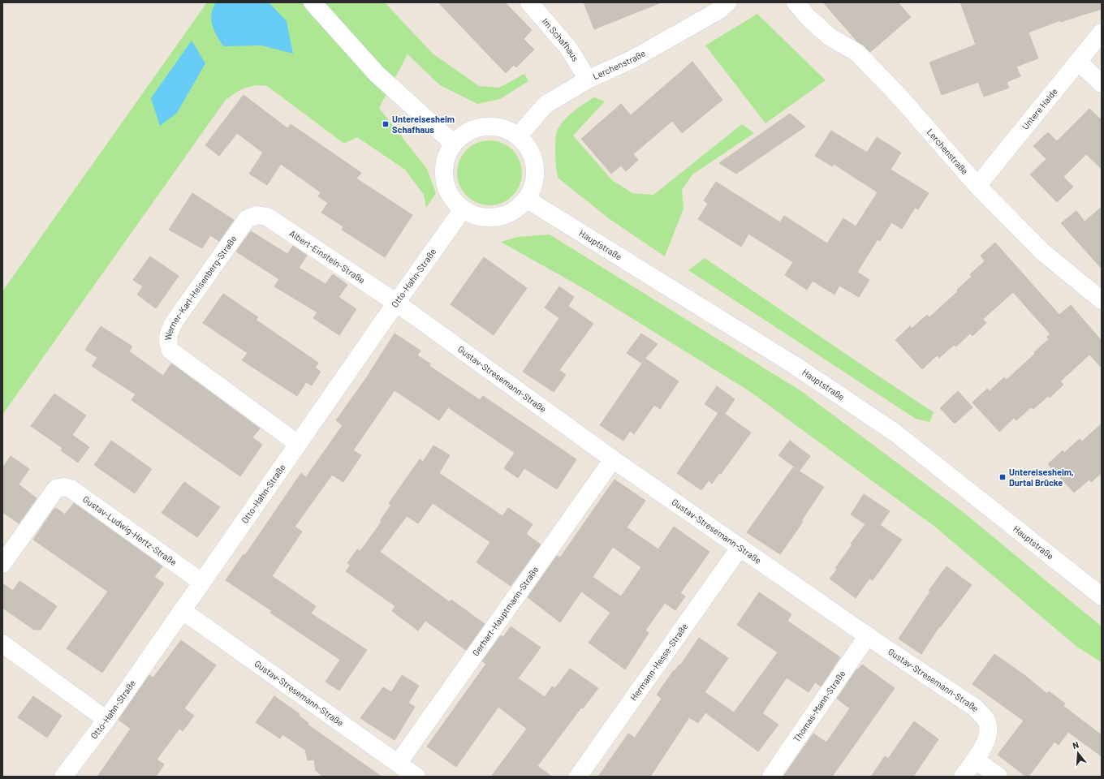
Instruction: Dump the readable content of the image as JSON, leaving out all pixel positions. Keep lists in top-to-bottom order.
{
  "streets": {
    "street": [
      "Im Schafhaus",
      "Lerchenstraße",
      "Untere Halde",
      "Hauptstraße",
      "Albert-Einstein-Straße",
      "Otto-Hahn-Straße",
      "Werner-Karl-Heisenberg-Straße",
      "Gustav-Stresemann-Straße",
      "Gustav-Ludwig-Hertz-Straße",
      "Gerhart-Hauptmann-Straße",
      "Hermann-Hesse-Straße",
      "Thomas-Mann-Straße"
    ]
  },
  "crossings": [
    ["Im Schafhaus", "Lerchenstraße"],
    ["Lerchenstraße", "Untere Halde"],
    ["Lerchenstraße", "Hauptstraße"],
    ["Lerchenstraße", "Otto-Hahn-Straße"],
    ["Hauptstraße", "Otto-Hahn-Straße"],
    ["Albert-Einstein-Straße", "Otto-Hahn-Straße"],
    ["Albert-Einstein-Straße", "Werner-Karl-Heisenberg-Straße"],
    ["Albert-Einstein-Straße", "Gustav-Stresemann-Straße"],
    ["Otto-Hahn-Straße", "Werner-Karl-Heisenberg-Straße"],
    ["Otto-Hahn-Straße", "Gustav-Stresemann-Straße"],
    ["Otto-Hahn-Straße", "Gustav-Ludwig-Hertz-Straße"],
    ["Gustav-Stresemann-Straße", "Gerhart-Hauptmann-Straße"],
    ["Gustav-Stresemann-Straße", "Hermann-Hesse-Straße"],
    ["Gustav-Stresemann-Straße", "Thomas-Mann-Straße"]
  ],
  "places": {
    "transit": ["Untereisesheim Schafhaus", "Untereisesheim, Durtal Brücke"]
  },
  "north": "top"
}
